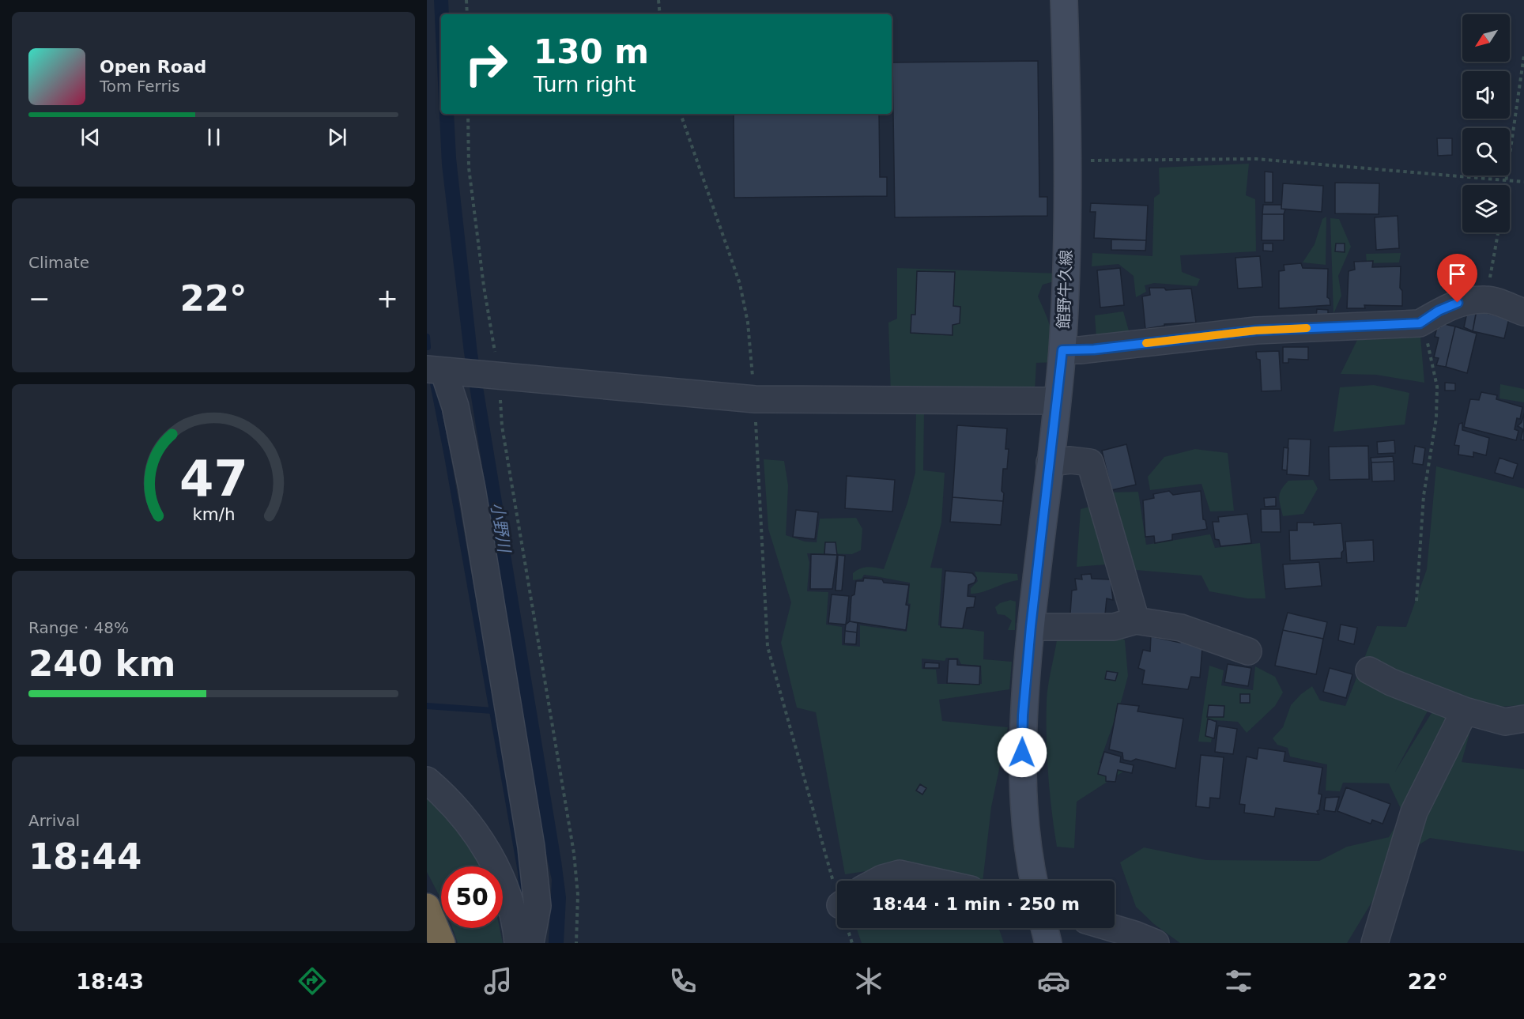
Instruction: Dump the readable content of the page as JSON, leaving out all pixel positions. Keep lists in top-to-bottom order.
{
  "streets": {
    "main road": ["館野牛久線"]
  },
  "water": ["小野川"],
  "north": "bottom left",
  "page": {
    "turn": ["130 m", "Turn right"],
    "song": ["Open Road", "Tom Ferris"],
    "tile": [
      "Climate",
      ["Range · 48%", "240 km"],
      ["Arrival", "18:44"]
    ],
    "heat": ["−", "22°", "+"],
    "limit": "50",
    "trip": "18:44 · 1 min · 250 m",
    "tabs": ["18:43", "22°"],
    "gauge": ["47", "km/h"]
  }
}
